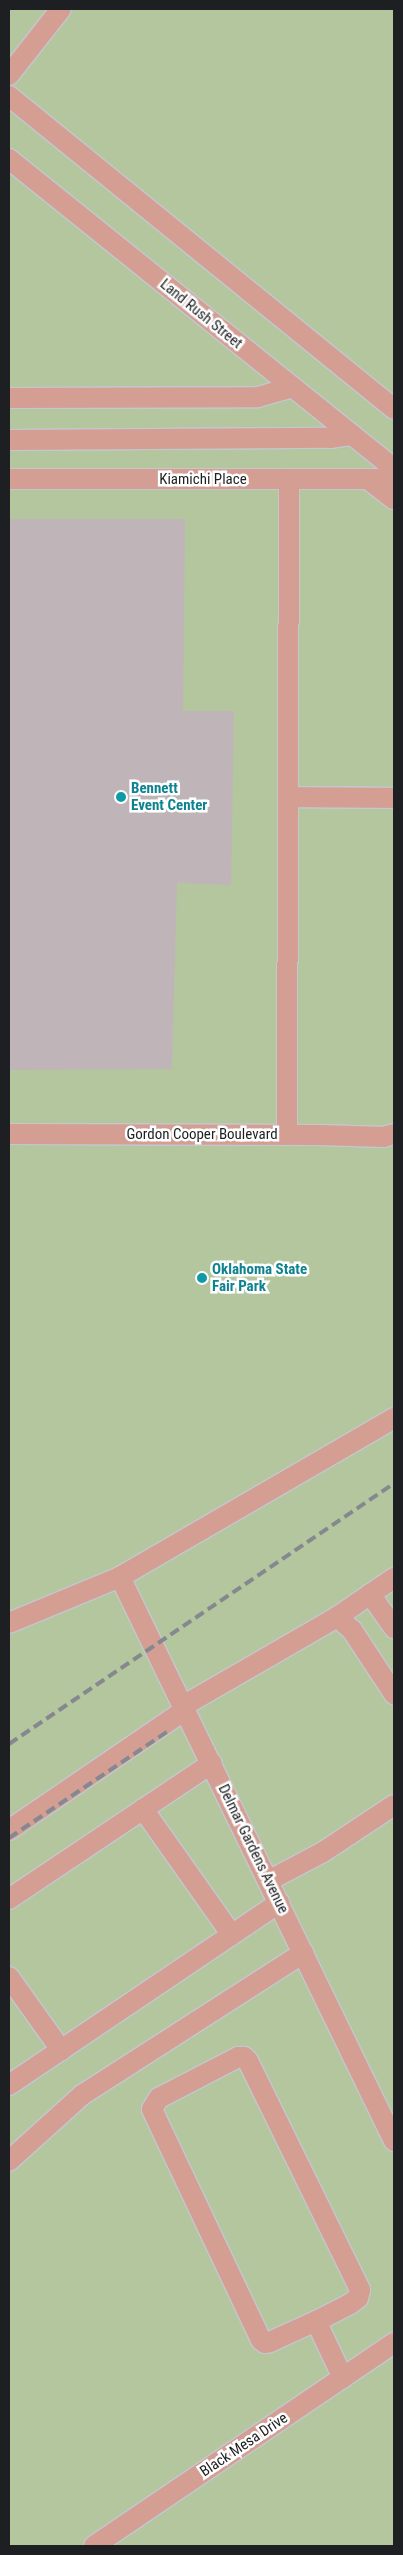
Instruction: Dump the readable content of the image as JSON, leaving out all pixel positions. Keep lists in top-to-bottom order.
{
  "streets": {
    "street": [
      "Land Rush Street",
      "Kiamichi Place",
      "Gordon Cooper Boulevard",
      "Delmar Gardens Avenue",
      "Black Mesa Drive"
    ]
  },
  "crossings": [
    ["Land Rush Street", "Kiamichi Place"]
  ],
  "places": ["Bennett Event Center", "Oklahoma State Fair Park"]
}
